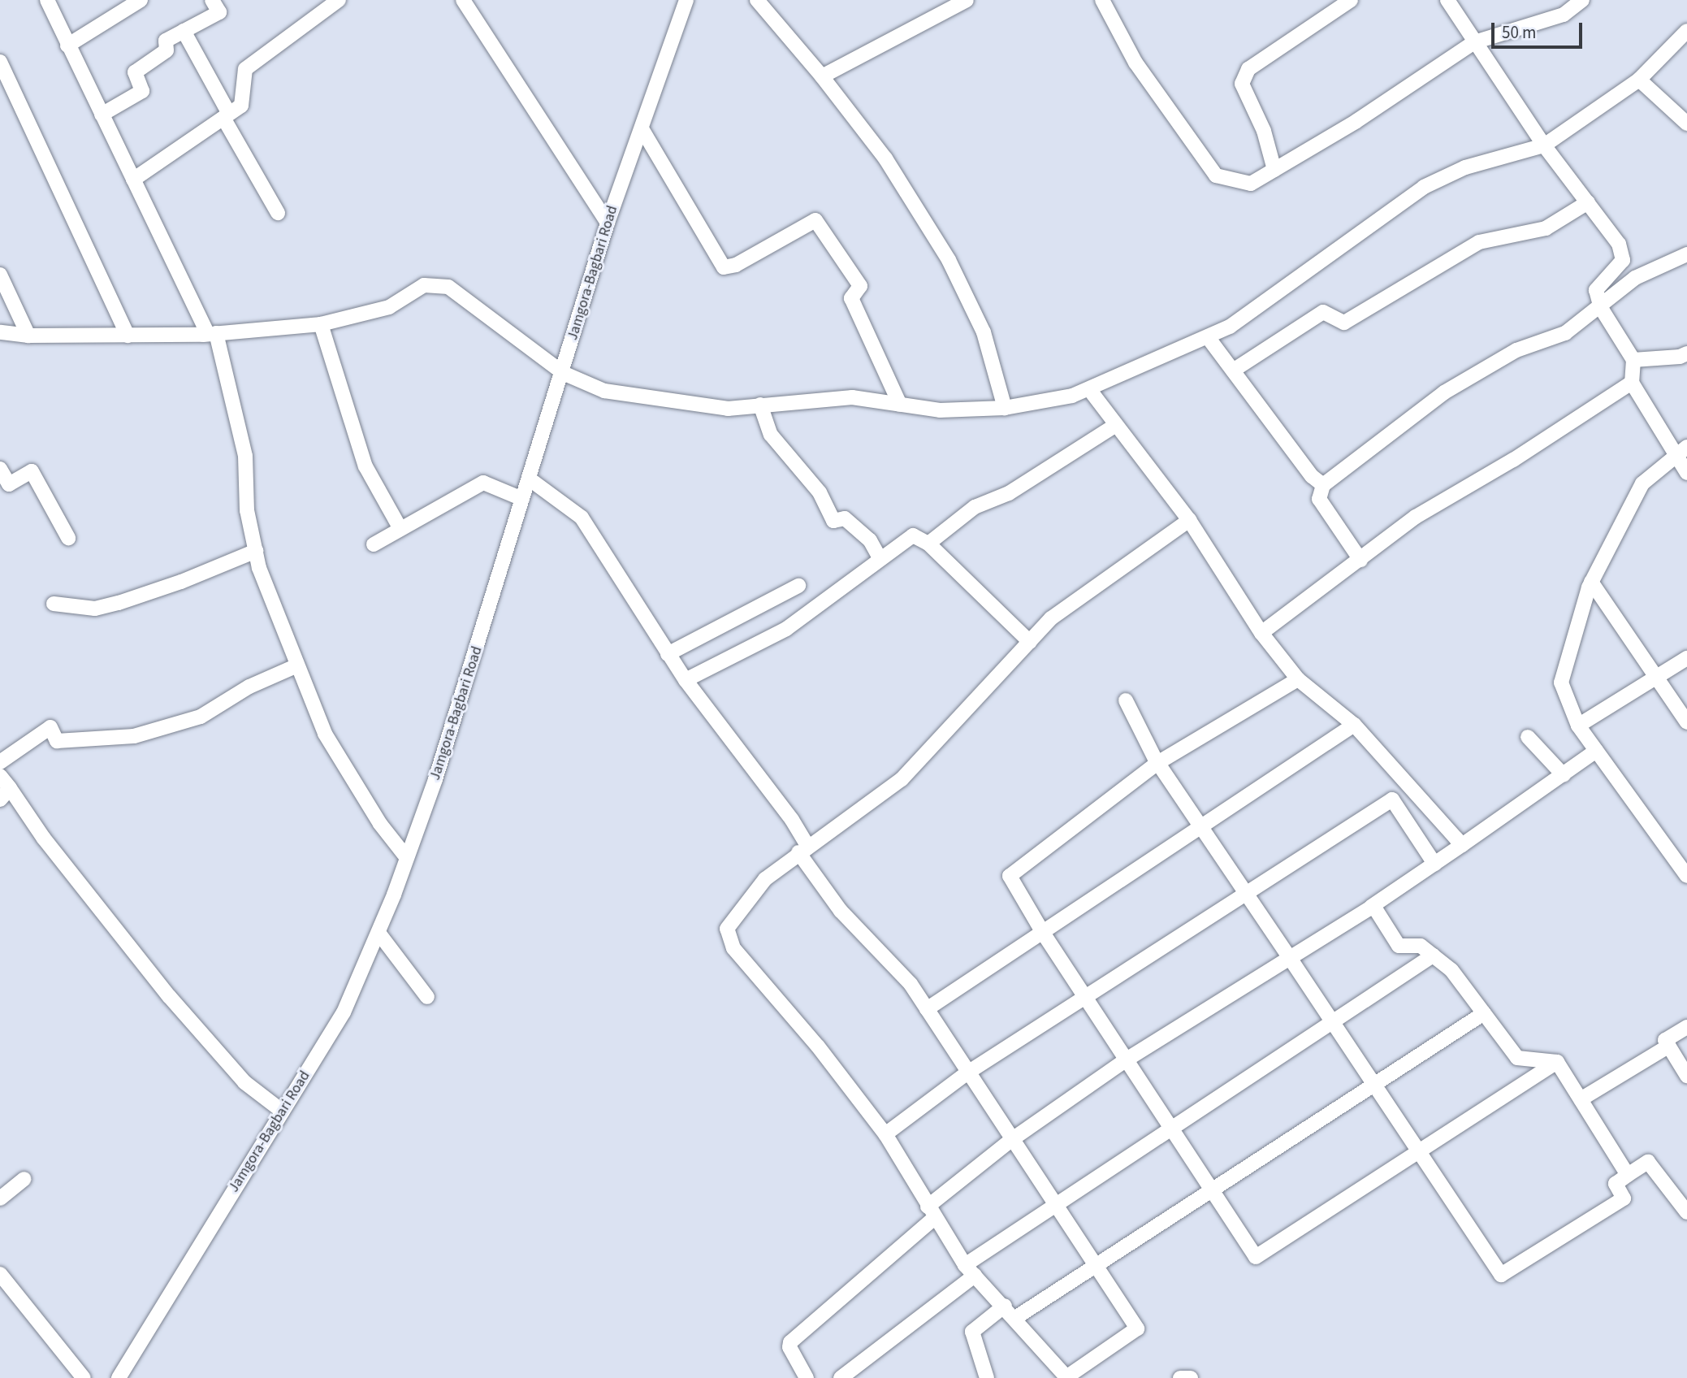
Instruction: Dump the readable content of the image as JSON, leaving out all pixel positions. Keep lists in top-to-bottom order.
{
  "streets": {
    "street": ["Jamgora-Bagbari Road"]
  },
  "scale_bar": "50 m"
}
